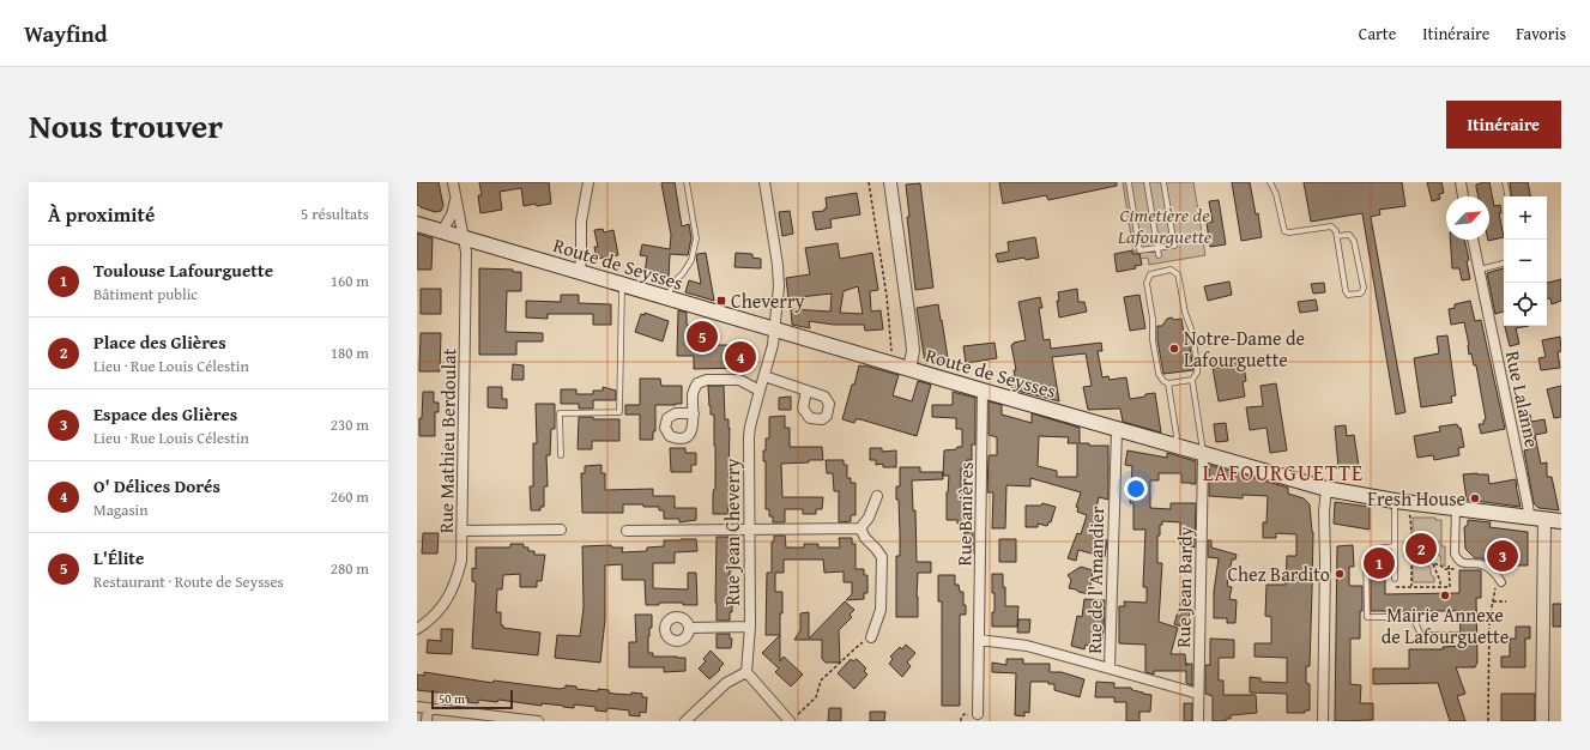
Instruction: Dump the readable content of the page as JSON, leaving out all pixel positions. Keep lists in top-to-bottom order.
{
  "streets": {
    "main road": ["Route de Seysses"],
    "street": [
      "Rue Lalanne",
      "Rue Mathieu Berdoulat",
      "Rue Banières",
      "Rue Jean Cheverry",
      "Rue de l'Amandier",
      "Rue Jean Bardy"
    ]
  },
  "crossings": [
    ["Route de Seysses", "Rue Lalanne"],
    ["Route de Seysses", "Rue Mathieu Berdoulat"],
    ["Route de Seysses", "Rue Banières"],
    ["Route de Seysses", "Rue Jean Cheverry"],
    ["Route de Seysses", "Rue de l'Amandier"],
    ["Route de Seysses", "Rue Jean Bardy"],
    ["Rue de l'Amandier", "Rue Jean Bardy"]
  ],
  "districts": ["LAFOURGUETTE"],
  "parks": ["Cimetière de Lafourguette"],
  "places": {
    "transit": ["Cheverry"],
    "other": [
      "Notre-Dame de Lafourguette",
      "Fresh House",
      "Chez Bardito",
      "Mairie Annexe de Lafourguette"
    ]
  },
  "scale_bar": "50 m",
  "north": "top right",
  "page": {
    "header": "Wayfind",
    "nav": ["Carte", "Itinéraire", "Favoris"],
    "title": "Nous trouver",
    "buttons": "Itinéraire",
    "heading": ["À proximité", "5 résultats"],
    "map_buttons": ["+", "−"],
    "list": [
      {
        "mark": "1",
        "name": "Toulouse Lafourguette",
        "note": "Bâtiment public",
        "value": "160 m"
      },
      {
        "mark": "2",
        "name": "Place des Glières",
        "note": "Lieu · Rue Louis Célestin",
        "value": "180 m"
      },
      {
        "mark": "3",
        "name": "Espace des Glières",
        "note": "Lieu · Rue Louis Célestin",
        "value": "230 m"
      },
      {
        "mark": "4",
        "name": "O' Délices Dorés",
        "note": "Magasin",
        "value": "260 m"
      },
      {
        "mark": "5",
        "name": "L'Élite",
        "note": "Restaurant · Route de Seysses",
        "value": "280 m"
      }
    ],
    "pins": [
      "5",
      "4",
      "2",
      "3",
      "1"
    ],
    "scale": "50 m"
  }
}
